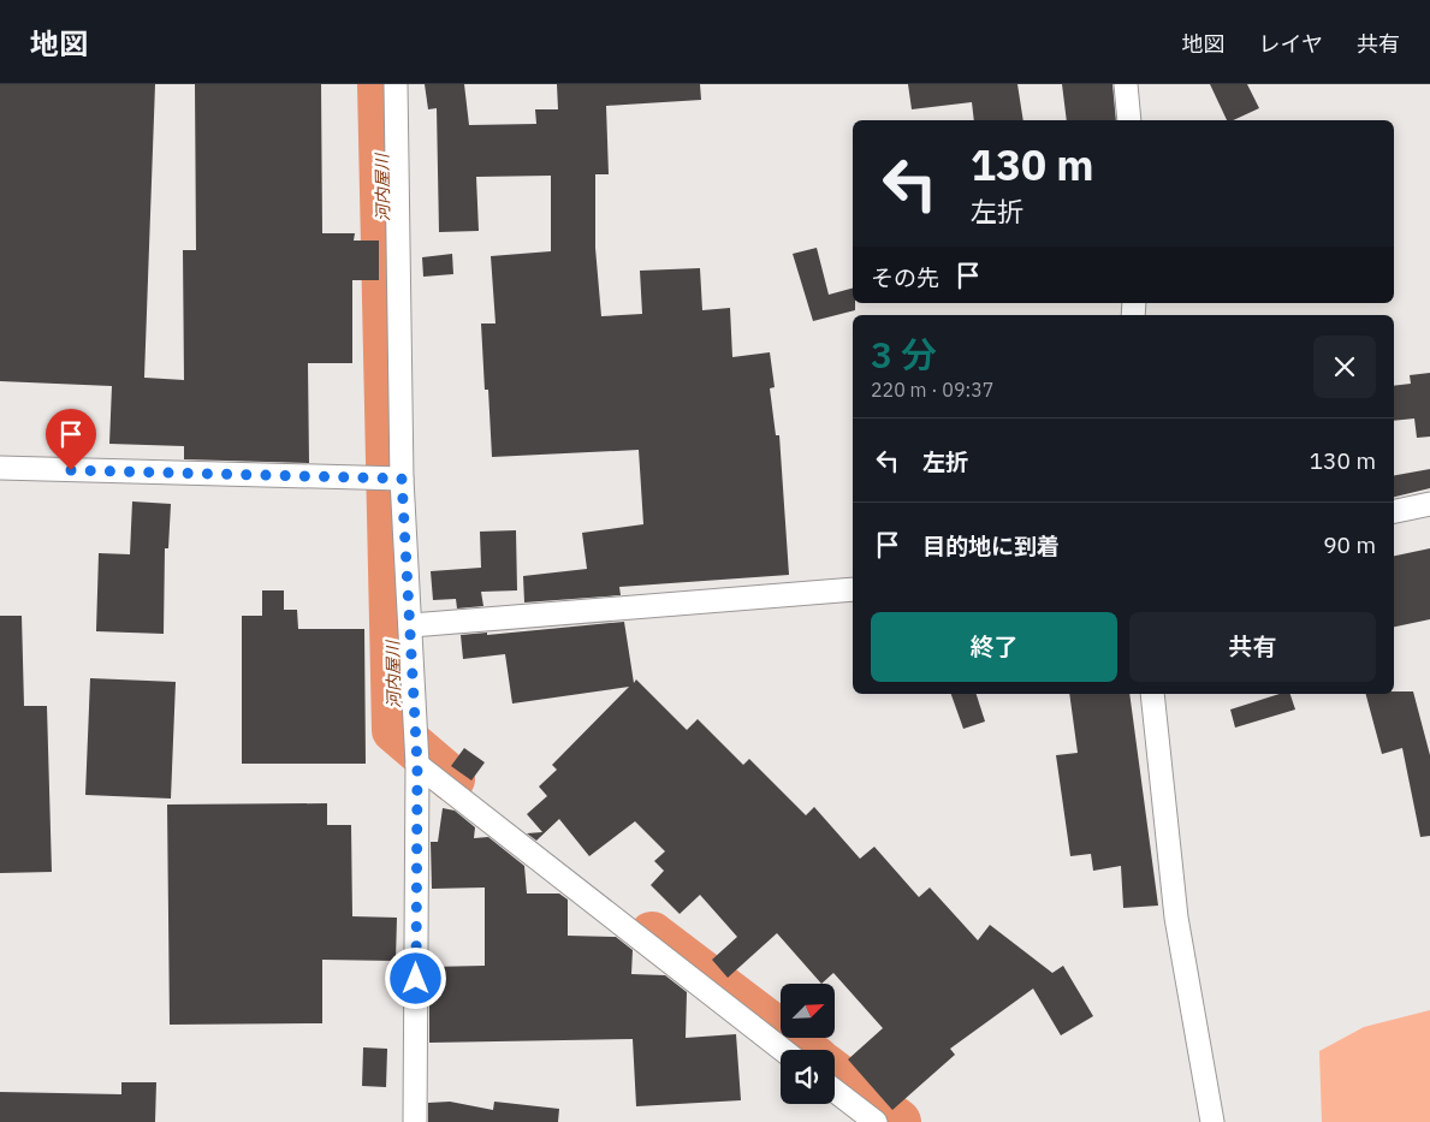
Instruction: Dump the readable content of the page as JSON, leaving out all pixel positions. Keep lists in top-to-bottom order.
{
  "water": ["河内屋川"],
  "north": "top right",
  "page": {
    "header": "地図",
    "nav": ["地図", "レイヤ", "共有"],
    "turn": ["130 m", "左折"],
    "then": "その先",
    "heading": ["3 分", "220 m · 09:37"],
    "list": [
      {
        "name": "左折",
        "value": "130 m"
      },
      {
        "name": "目的地に到着",
        "value": "90 m"
      }
    ],
    "buttons": ["終了", "共有"]
  }
}
